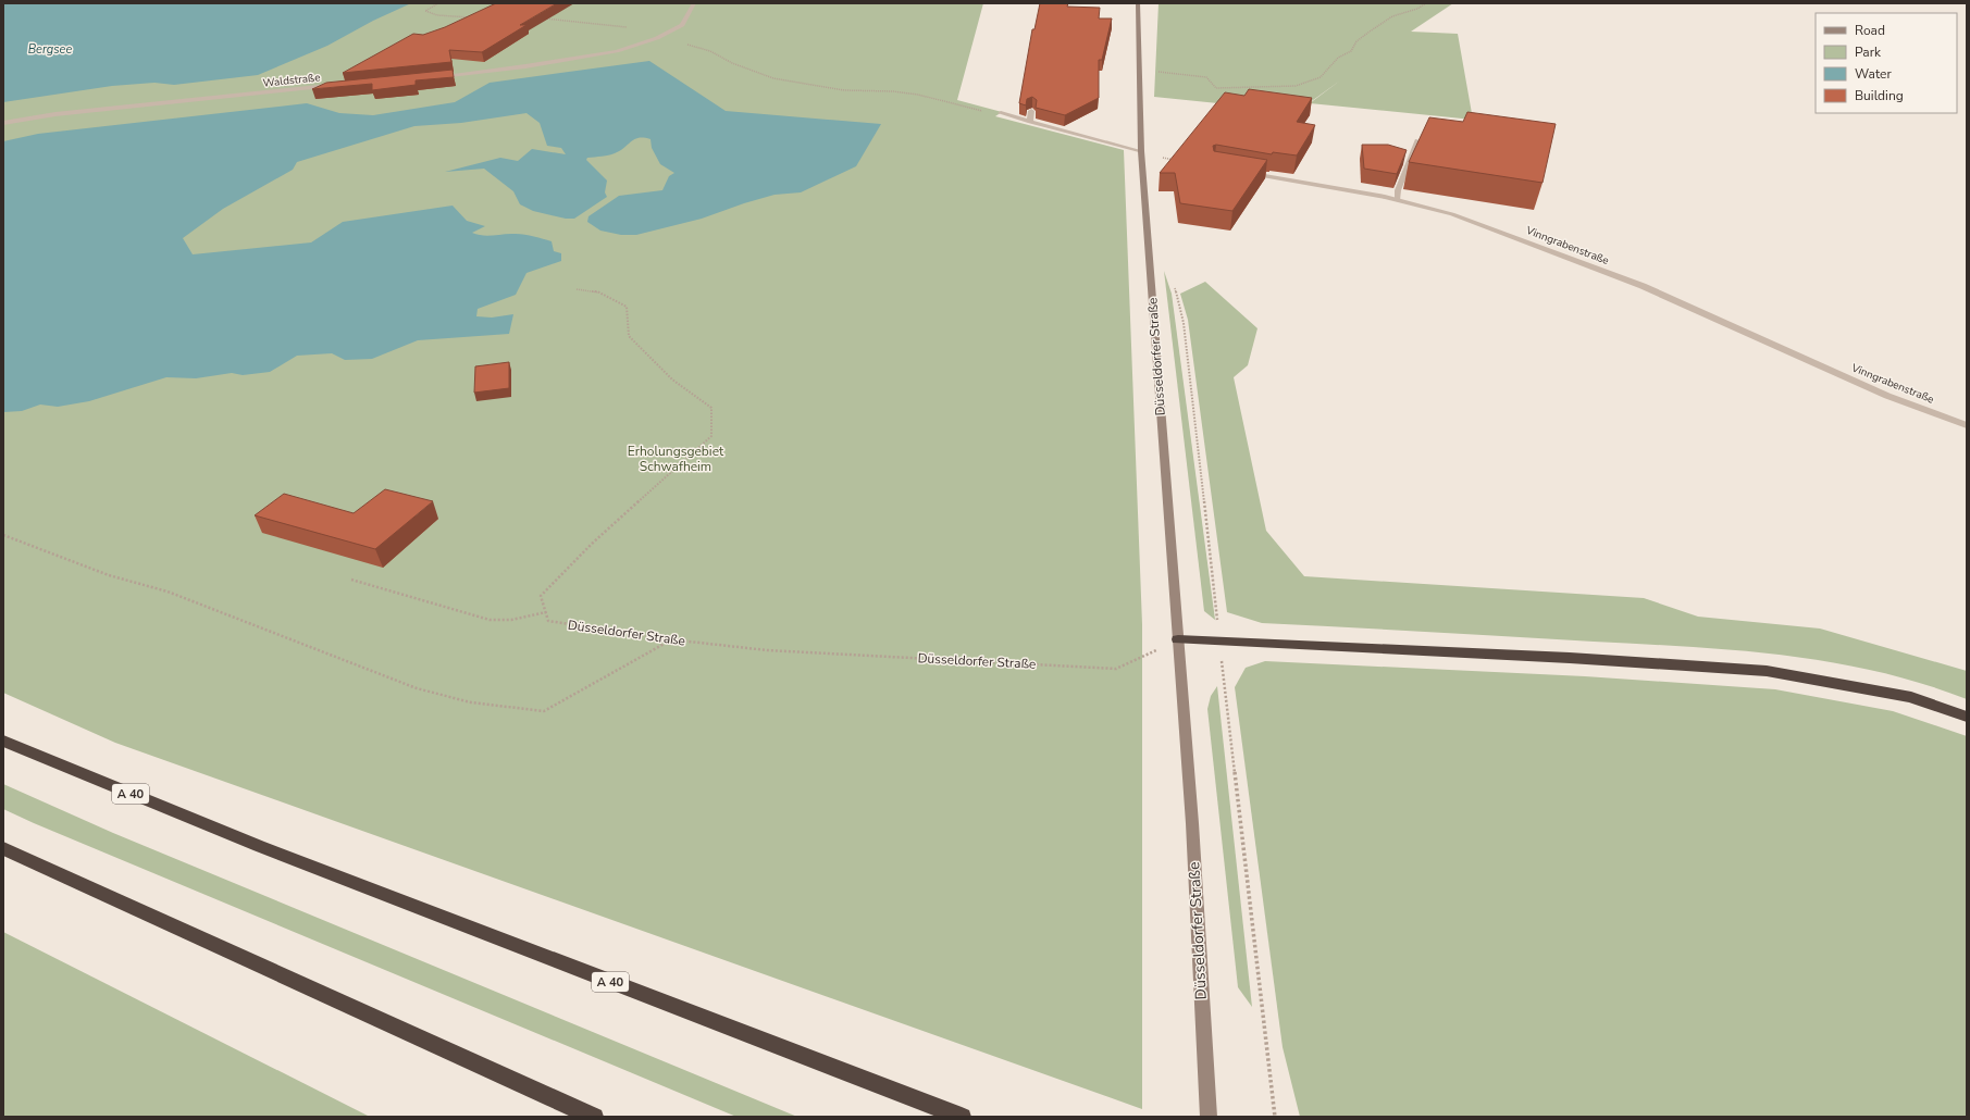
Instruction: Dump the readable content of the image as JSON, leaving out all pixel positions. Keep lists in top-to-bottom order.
{
  "streets": {
    "highway": ["A 40"],
    "main road": ["Düsseldorfer Straße"],
    "street": ["Waldstraße", "Vinngrabenstraße"]
  },
  "water": ["Bergsee"],
  "parks": ["Erholungsgebiet Schwafheim"],
  "legend": [
    "Road",
    "Park",
    "Water",
    "Building"
  ]
}
